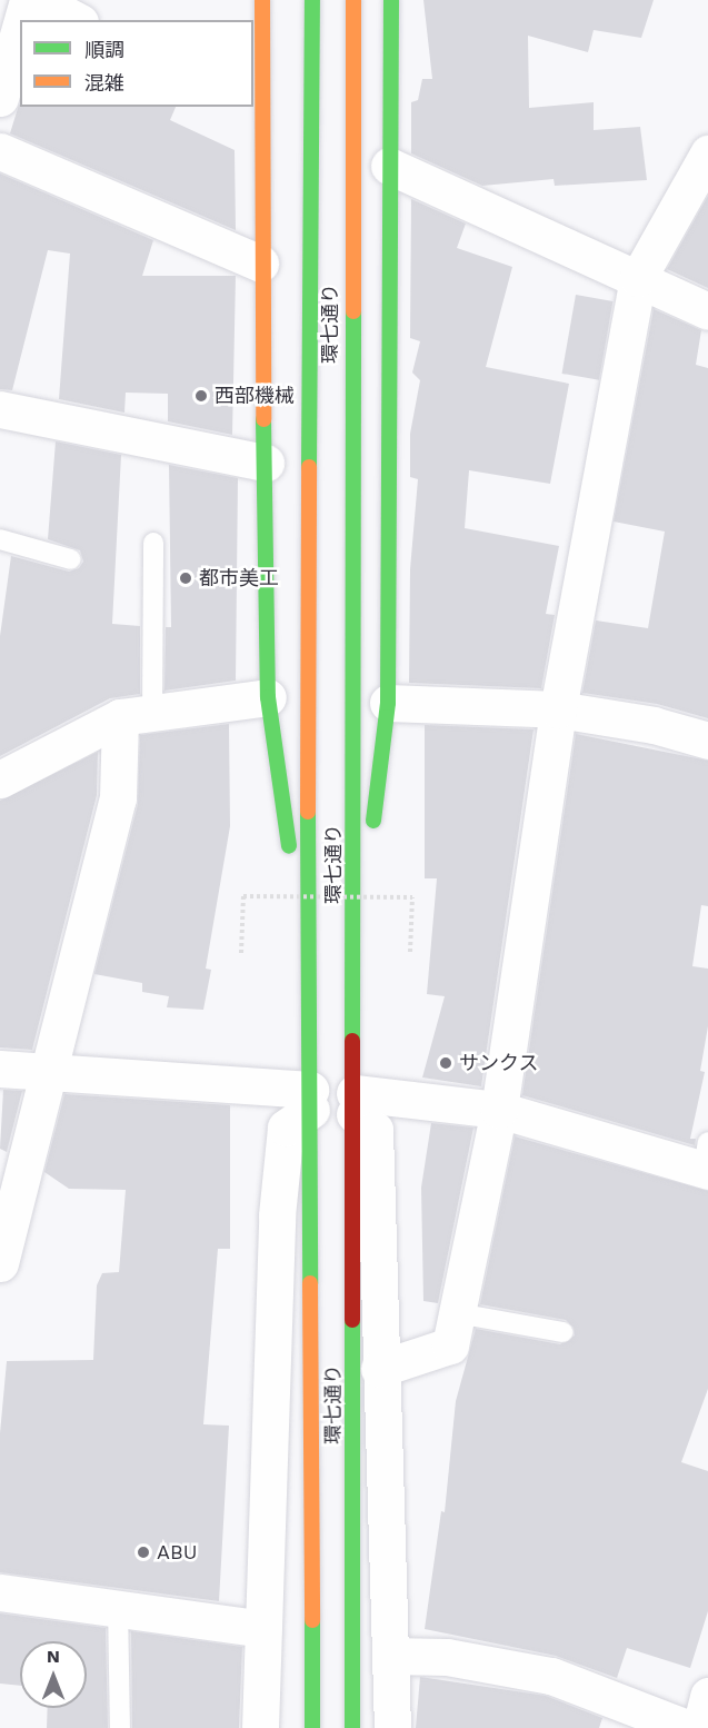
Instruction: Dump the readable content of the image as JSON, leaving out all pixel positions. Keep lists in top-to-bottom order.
{
  "streets": {
    "main road": ["環七通り"]
  },
  "places": [
    "西部機械",
    "都市美工",
    "サンクス",
    "ABU"
  ],
  "legend": ["順調", "混雑"],
  "north": "top"
}
